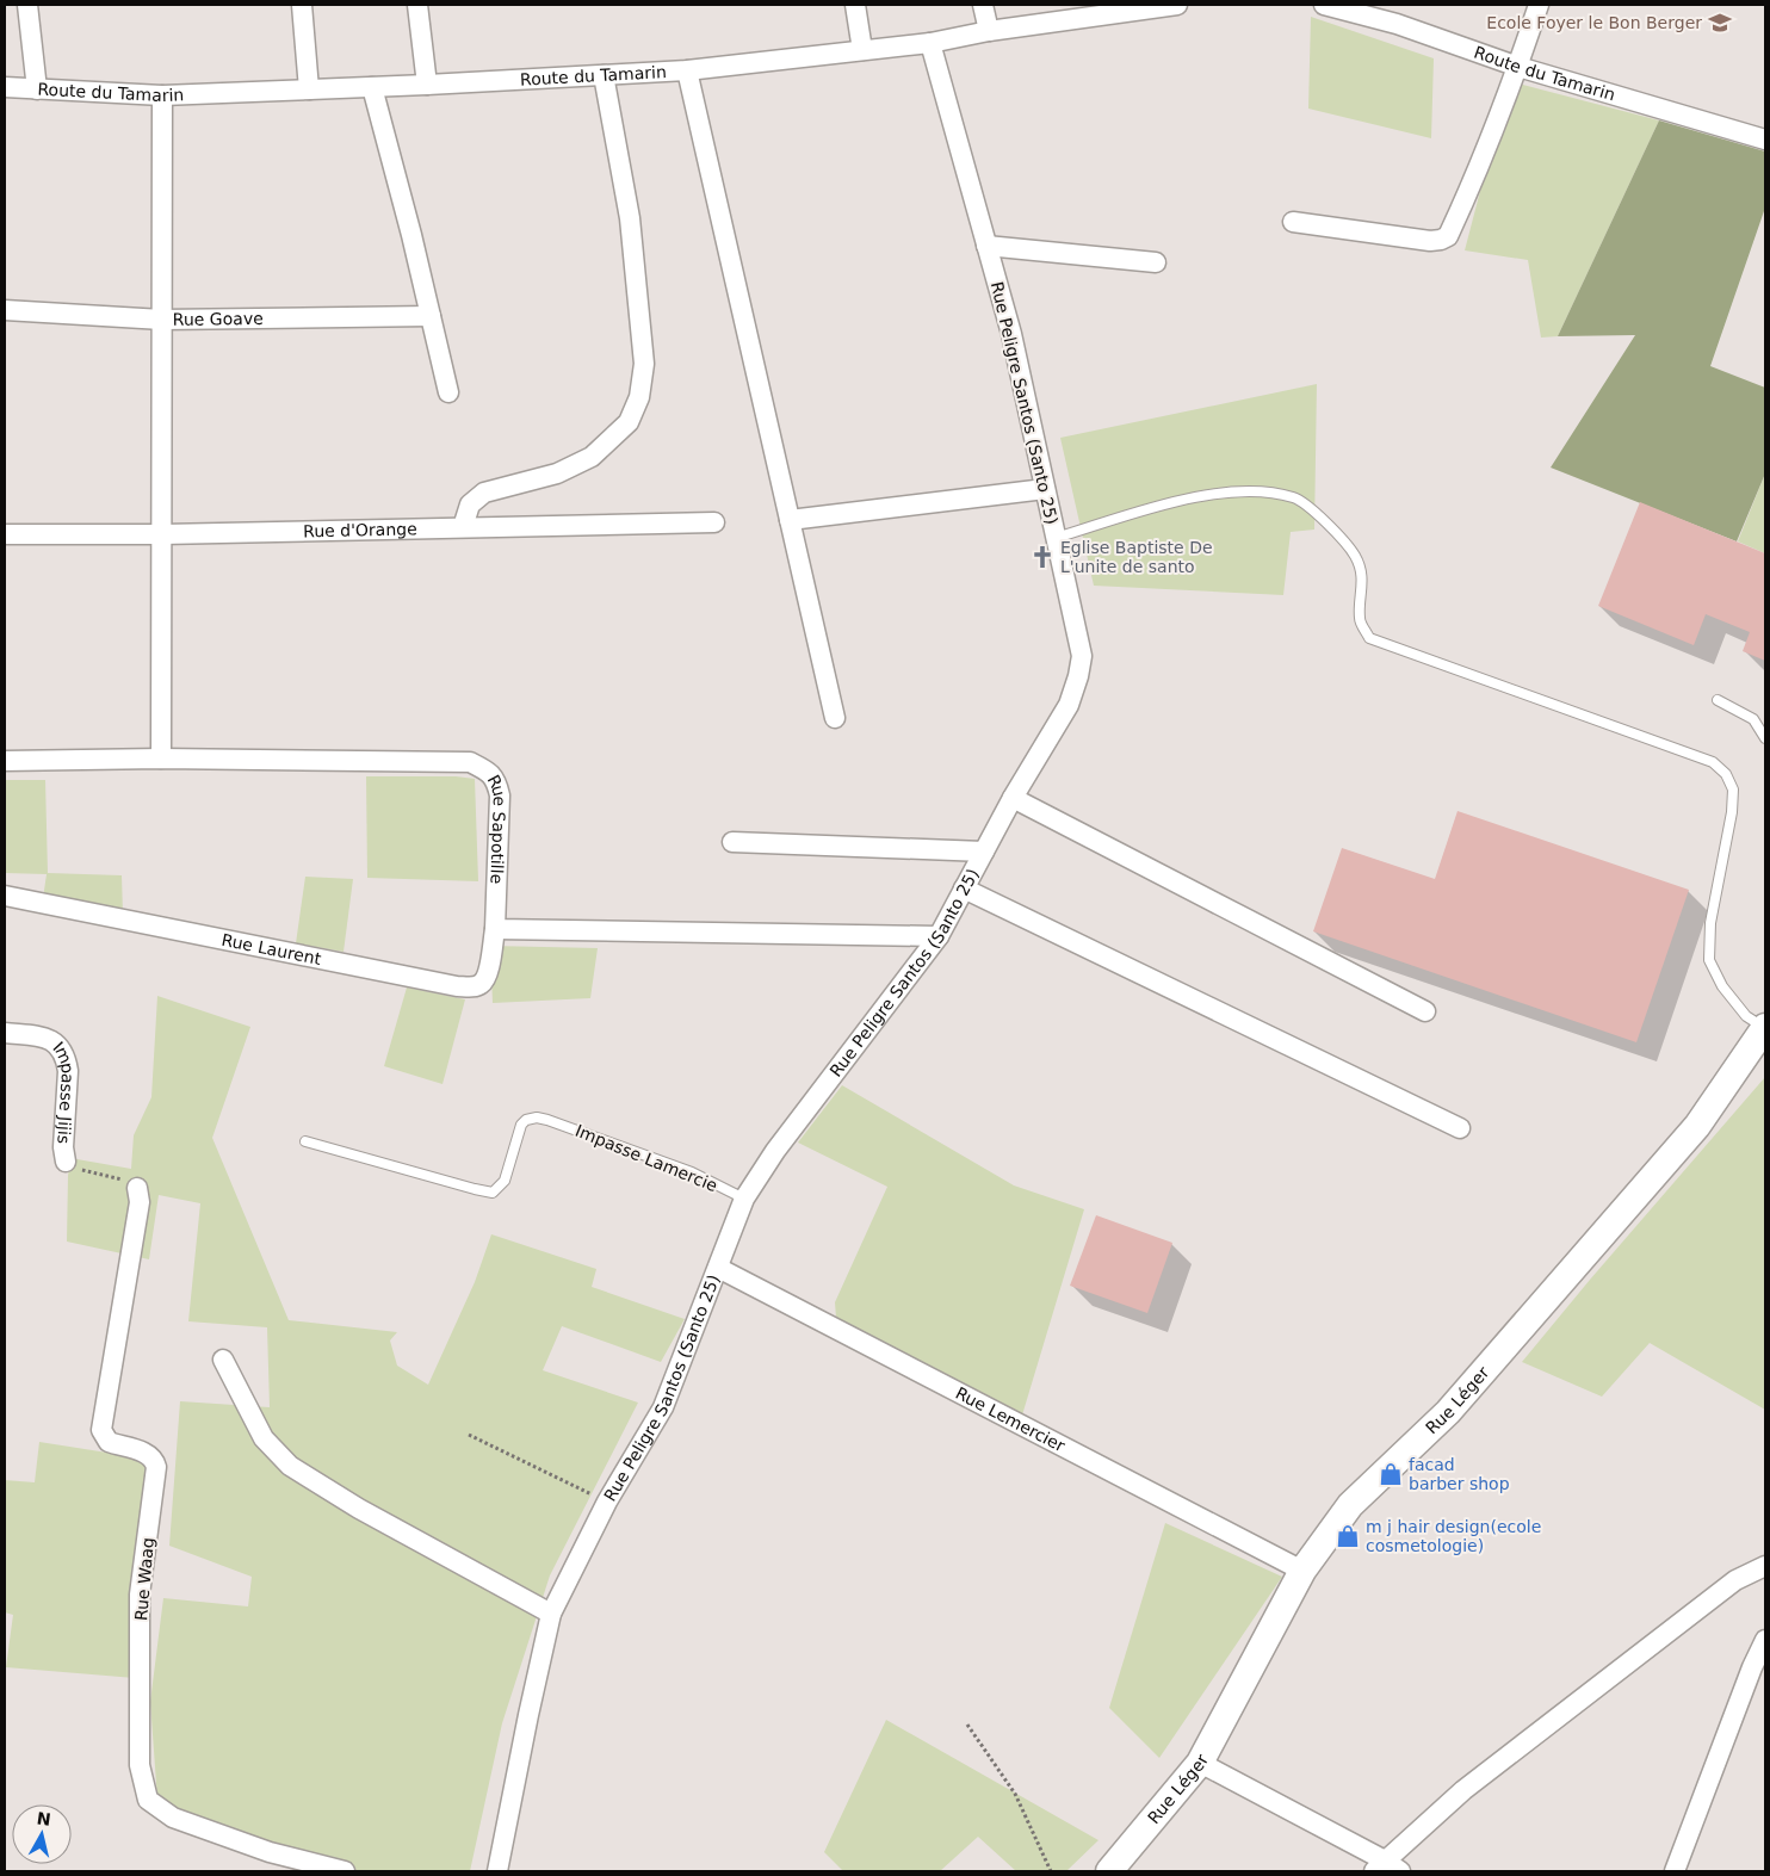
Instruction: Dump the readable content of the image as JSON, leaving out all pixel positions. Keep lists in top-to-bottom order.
{
  "streets": {
    "street": [
      "Route du Tamarin",
      "Rue Goave",
      "Rue Peligre Santos (Santo 25)",
      "Rue d'Orange",
      "Rue Sapotille",
      "Rue Laurent",
      "Impasse Jijis",
      "Rue Léger",
      "Rue Lemercier",
      "Rue Waag"
    ],
    "lane": ["Impasse Lamercie"]
  },
  "crossings": [
    ["Route du Tamarin", "Rue Peligre Santos (Santo 25)"],
    ["Rue Peligre Santos (Santo 25)", "Impasse Lamercie"],
    ["Rue Peligre Santos (Santo 25)", "Rue Lemercier"],
    ["Rue Sapotille", "Rue Laurent"],
    ["Rue Léger", "Rue Lemercier"]
  ],
  "places": {
    "school or university": ["Ecole Foyer le Bon Berger"],
    "church": ["Eglise Baptiste De L'unite de santo"],
    "shop": ["facad barber shop", "m j hair design(ecole cosmetologie)"]
  },
  "north": "top"
}
